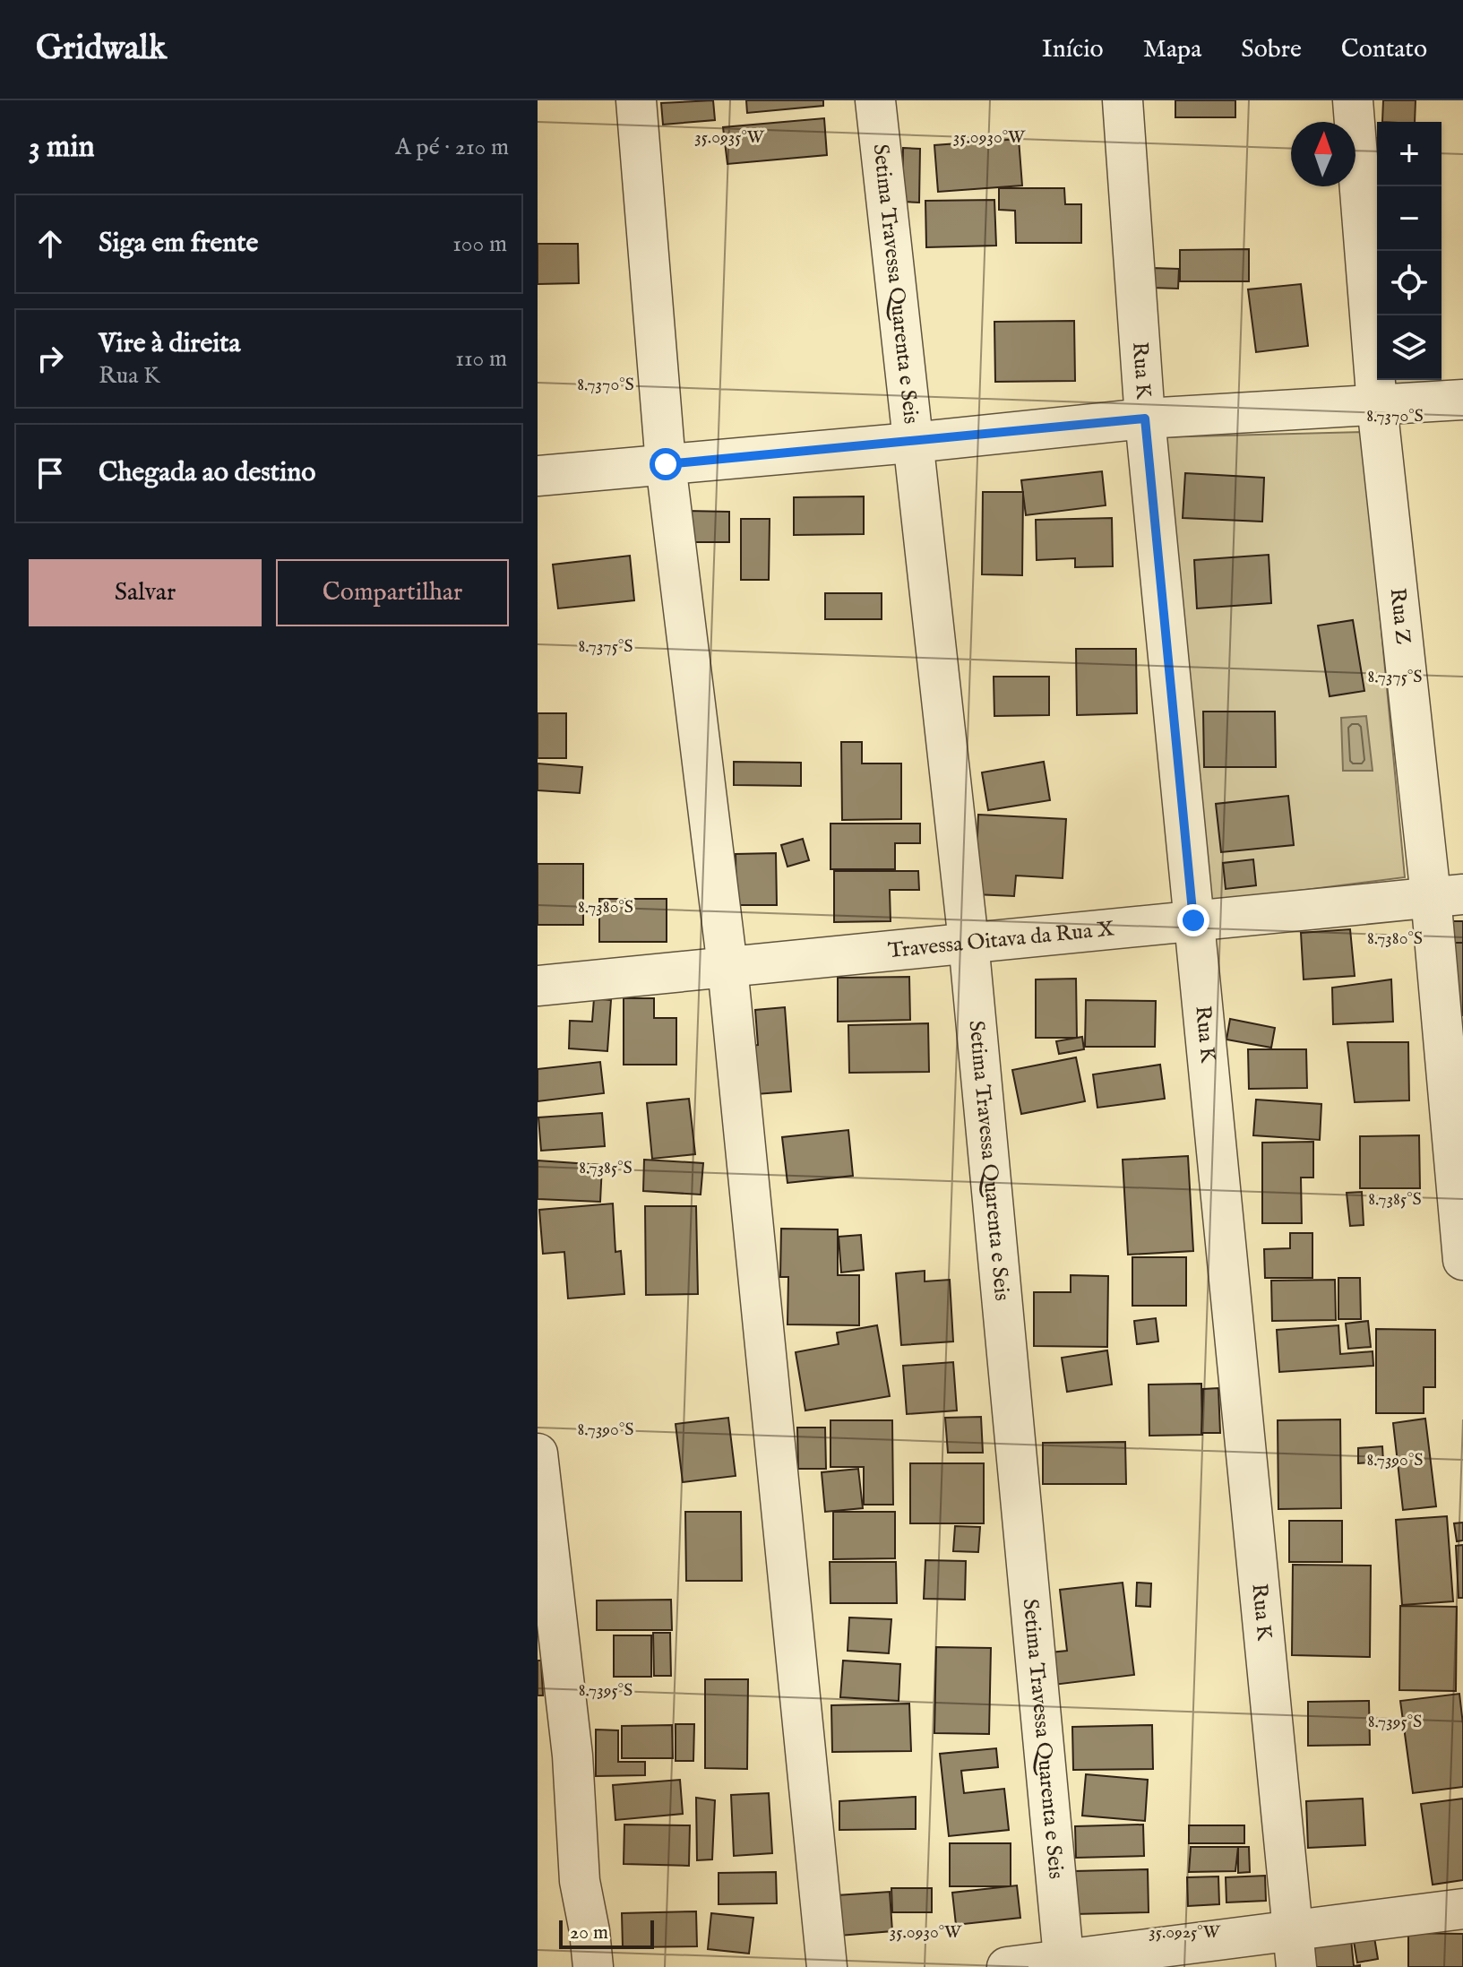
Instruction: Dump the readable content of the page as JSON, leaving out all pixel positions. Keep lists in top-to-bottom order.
{
  "streets": {
    "street": [
      "Setima Travessa Quarenta e Seis",
      "Rua K",
      "Rua Z",
      "Travessa Oitava da Rua X"
    ]
  },
  "crossings": [
    ["Setima Travessa Quarenta e Seis", "Travessa Oitava da Rua X"],
    ["Rua K", "Travessa Oitava da Rua X"],
    ["Rua Z", "Travessa Oitava da Rua X"]
  ],
  "scale_bar": "20 m",
  "north": "top",
  "page": {
    "header": "Gridwalk",
    "nav": [
      "Início",
      "Mapa",
      "Sobre",
      "Contato"
    ],
    "heading": ["3 min", "A pé · 210 m"],
    "map_buttons": ["+", "−"],
    "list": [
      ["Siga em frente", "100 m"],
      ["Vire à direita", "Rua K", "110 m"],
      "Chegada ao destino"
    ],
    "buttons": ["Salvar", "Compartilhar"],
    "scale": "20 m"
  },
  "coordinates": [
    "35.0935°W",
    "35.0930°W",
    "8.7370°S",
    "8.7375°S",
    "8.7380°S",
    "8.7385°S",
    "8.7390°S",
    "8.7395°S",
    "35.0925°W"
  ]
}
